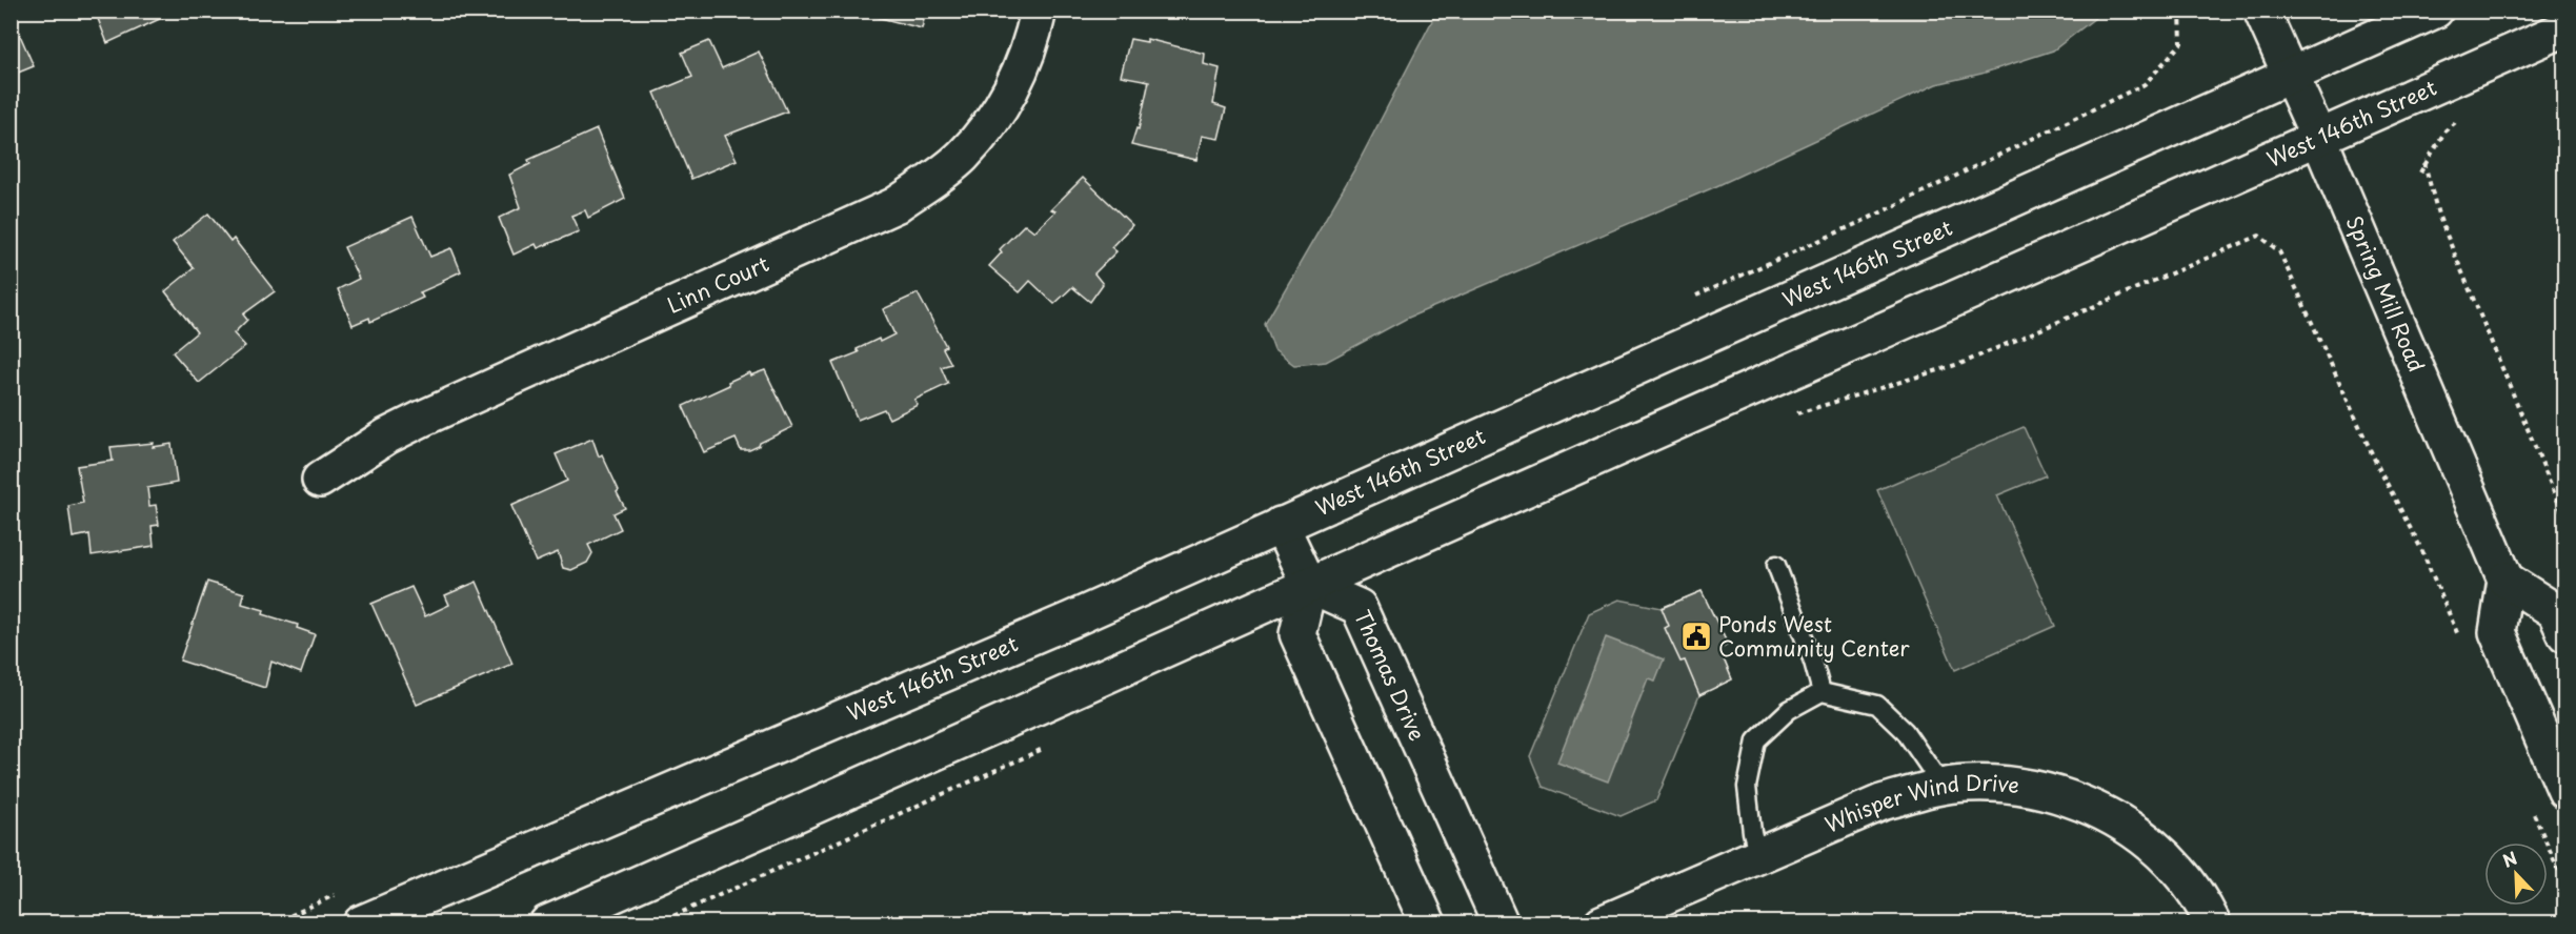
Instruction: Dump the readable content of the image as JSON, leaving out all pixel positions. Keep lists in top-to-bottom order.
{
  "streets": {
    "main road": [
      "West 146th Street",
      "Linn Court",
      "Spring Mill Road",
      "Thomas Drive",
      "Whisper Wind Drive"
    ]
  },
  "crossings": [
    ["West 146th Street", "Spring Mill Road"],
    ["West 146th Street", "Thomas Drive"]
  ],
  "places": {
    "public building": ["Ponds West Community Center"]
  },
  "north": "top left"
}
